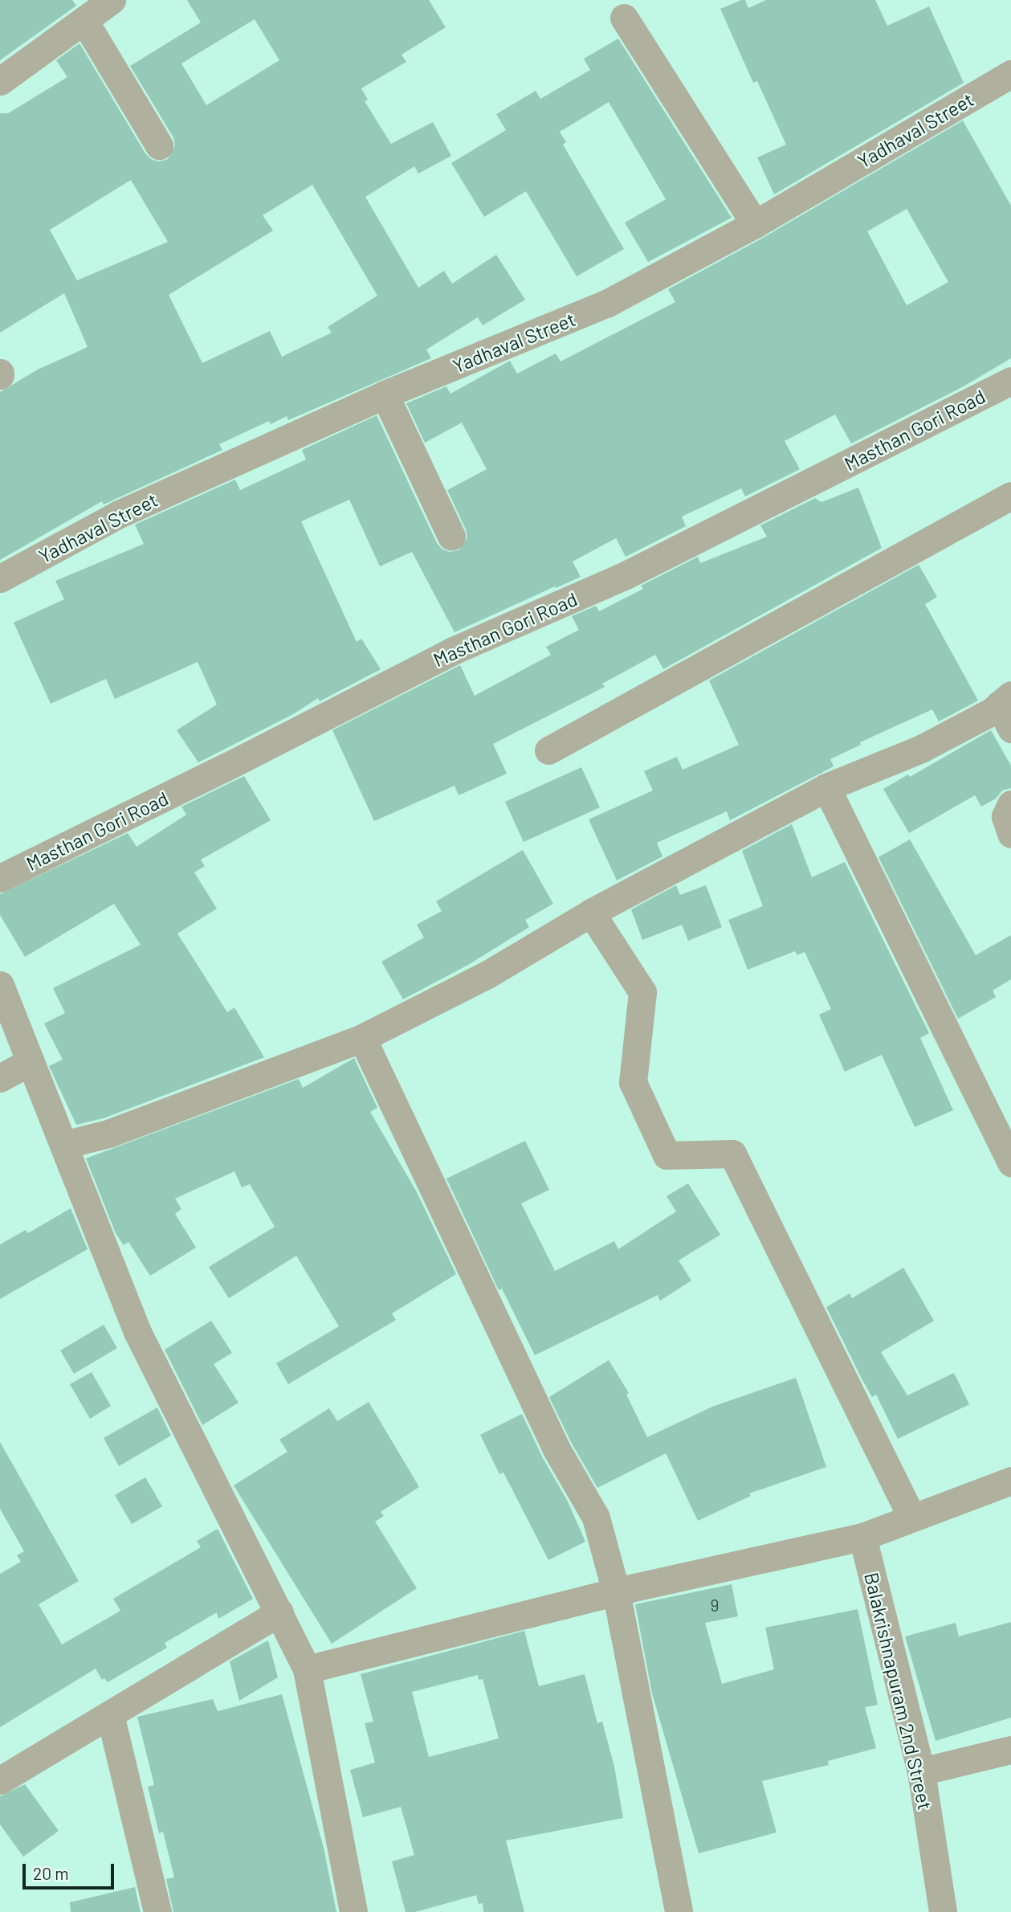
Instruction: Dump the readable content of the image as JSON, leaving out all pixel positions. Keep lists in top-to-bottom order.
{
  "streets": {
    "street": ["Yadhaval Street", "Masthan Gori Road", "Balakrishnapuram 2nd Street"]
  },
  "house_numbers": ["9"],
  "scale_bar": "20 m"
}
